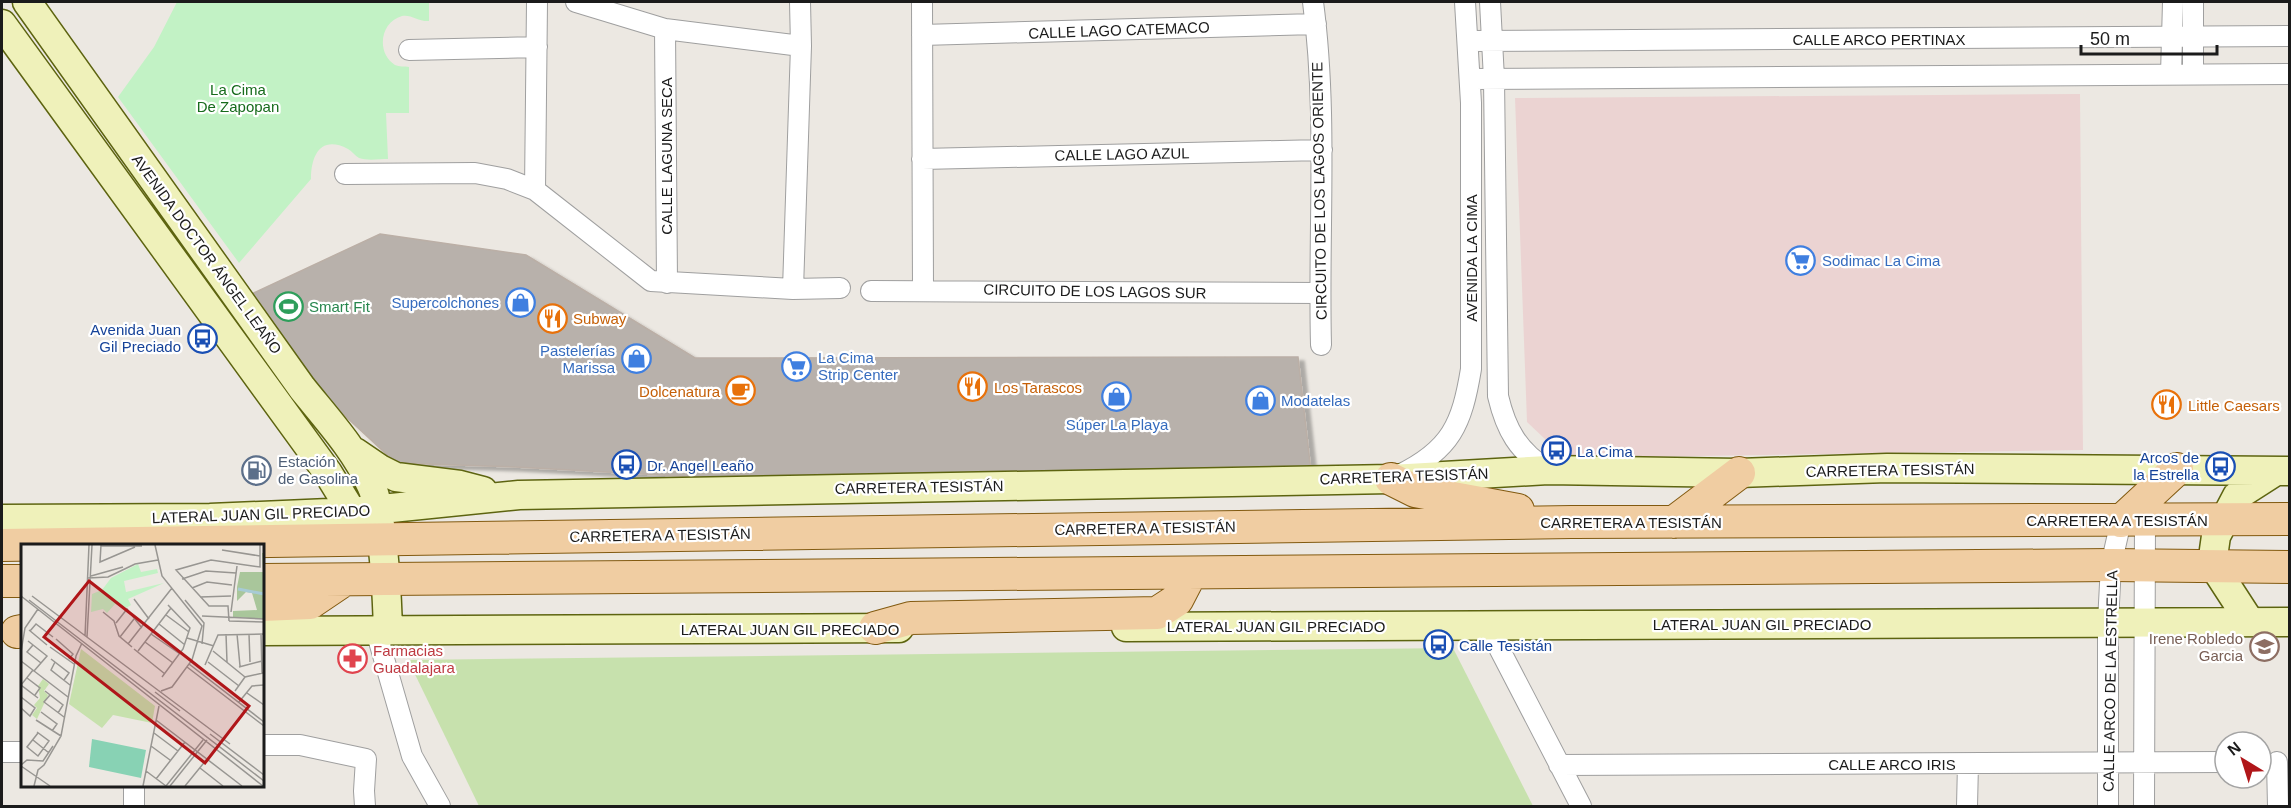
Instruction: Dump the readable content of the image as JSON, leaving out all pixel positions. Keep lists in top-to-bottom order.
{
  "streets": {
    "main road": [
      "AVENIDA DOCTOR ÁNGEL LEAÑO",
      "CARRETERA TESISTÁN",
      "LATERAL JUAN GIL PRECIADO",
      "CARRETERA A TESISTÁN"
    ],
    "street": [
      "CALLE LAGO CATEMACO",
      "CALLE ARCO PERTINAX",
      "CALLE LAGO AZUL",
      "CALLE LAGUNA SECA",
      "CIRCUITO DE LOS LAGOS ORIENTE",
      "AVENIDA LA CIMA",
      "CIRCUITO DE LOS LAGOS SUR",
      "CALLE ARCO DE LA ESTRELLA",
      "CALLE ARCO IRIS"
    ]
  },
  "crossings": [
    ["CALLE LAGO CATEMACO", "CIRCUITO DE LOS LAGOS ORIENTE"],
    ["CALLE ARCO PERTINAX", "AVENIDA LA CIMA"],
    ["CALLE LAGO AZUL", "CIRCUITO DE LOS LAGOS ORIENTE"],
    ["CIRCUITO DE LOS LAGOS ORIENTE", "CIRCUITO DE LOS LAGOS SUR"],
    ["AVENIDA DOCTOR ÁNGEL LEAÑO", "LATERAL JUAN GIL PRECIADO"],
    ["AVENIDA DOCTOR ÁNGEL LEAÑO", "CARRETERA A TESISTÁN"],
    ["AVENIDA LA CIMA", "CARRETERA TESISTÁN"],
    ["CARRETERA TESISTÁN", "LATERAL JUAN GIL PRECIADO"],
    ["LATERAL JUAN GIL PRECIADO", "CARRETERA A TESISTÁN"],
    ["LATERAL JUAN GIL PRECIADO", "CALLE ARCO DE LA ESTRELLA"],
    ["CARRETERA A TESISTÁN", "CALLE ARCO DE LA ESTRELLA"],
    ["CALLE ARCO DE LA ESTRELLA", "CALLE ARCO IRIS"]
  ],
  "parks": ["La Cima De Zapopan"],
  "places": {
    "supermarket": ["Sodimac La Cima", "La Cima Strip Center"],
    "shop": [
      "Supercolchones",
      "Pastelerías Marissa",
      "Súper La Playa",
      "Modatelas"
    ],
    "sports": ["Smart Fit"],
    "restaurant": ["Subway", "Los Tarascos", "Little Caesars"],
    "bus stop": [
      "Avenida Juan Gil Preciado",
      "La Cima",
      "Dr. Angel Leaño",
      "Arcos de la Estrella",
      "Calle Tesistán"
    ],
    "cafe": ["Dolcenatura"],
    "fuel station": ["Estación de Gasolina"],
    "school or university": ["Irene Robledo Garcia"],
    "pharmacy": ["Farmacias Guadalajara"]
  },
  "scale_bar": "50 m",
  "north": "top left"
}
